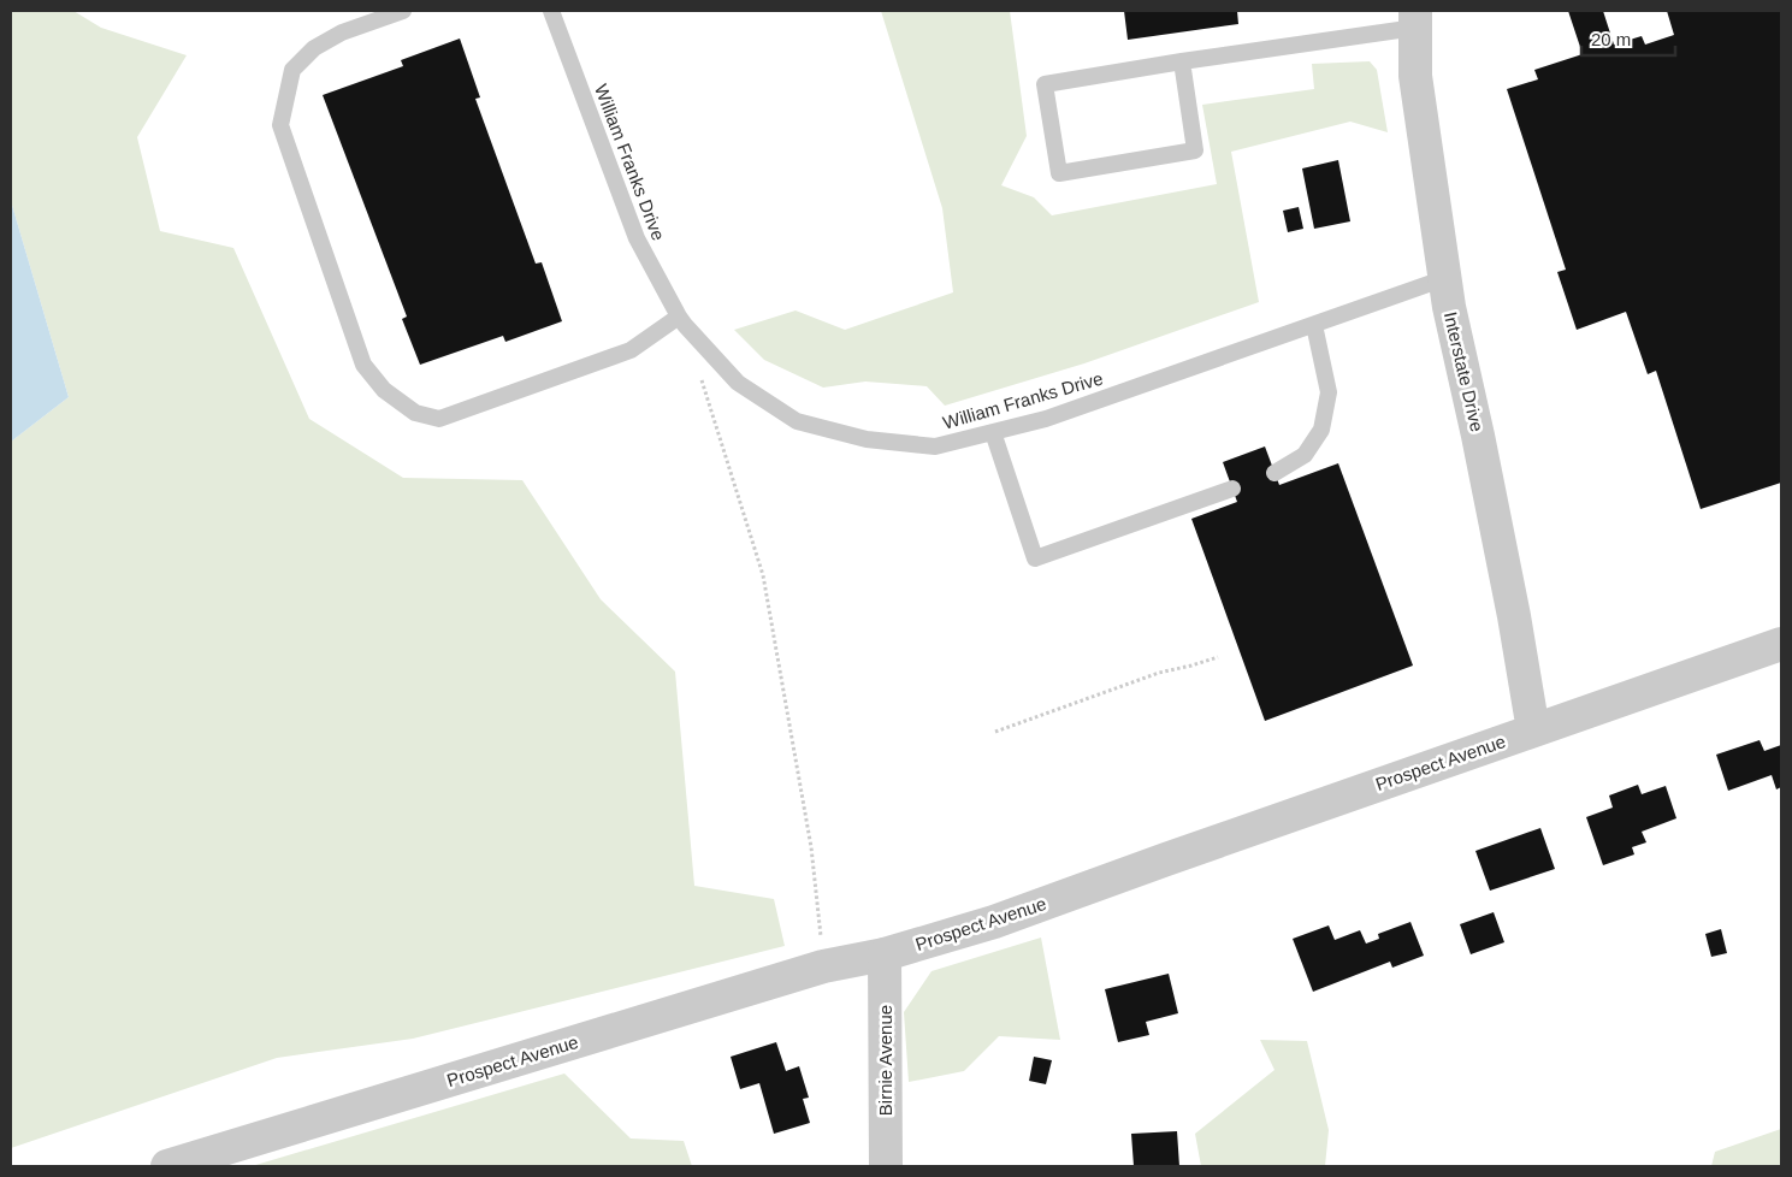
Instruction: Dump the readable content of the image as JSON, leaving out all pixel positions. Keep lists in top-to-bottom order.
{
  "streets": {
    "street": ["Interstate Drive", "Prospect Avenue", "Birnie Avenue"],
    "lane": ["William Franks Drive"]
  },
  "crossings": [
    ["William Franks Drive", "Interstate Drive"],
    ["Interstate Drive", "Prospect Avenue"],
    ["Prospect Avenue", "Birnie Avenue"]
  ],
  "scale_bar": "20 m"
}
